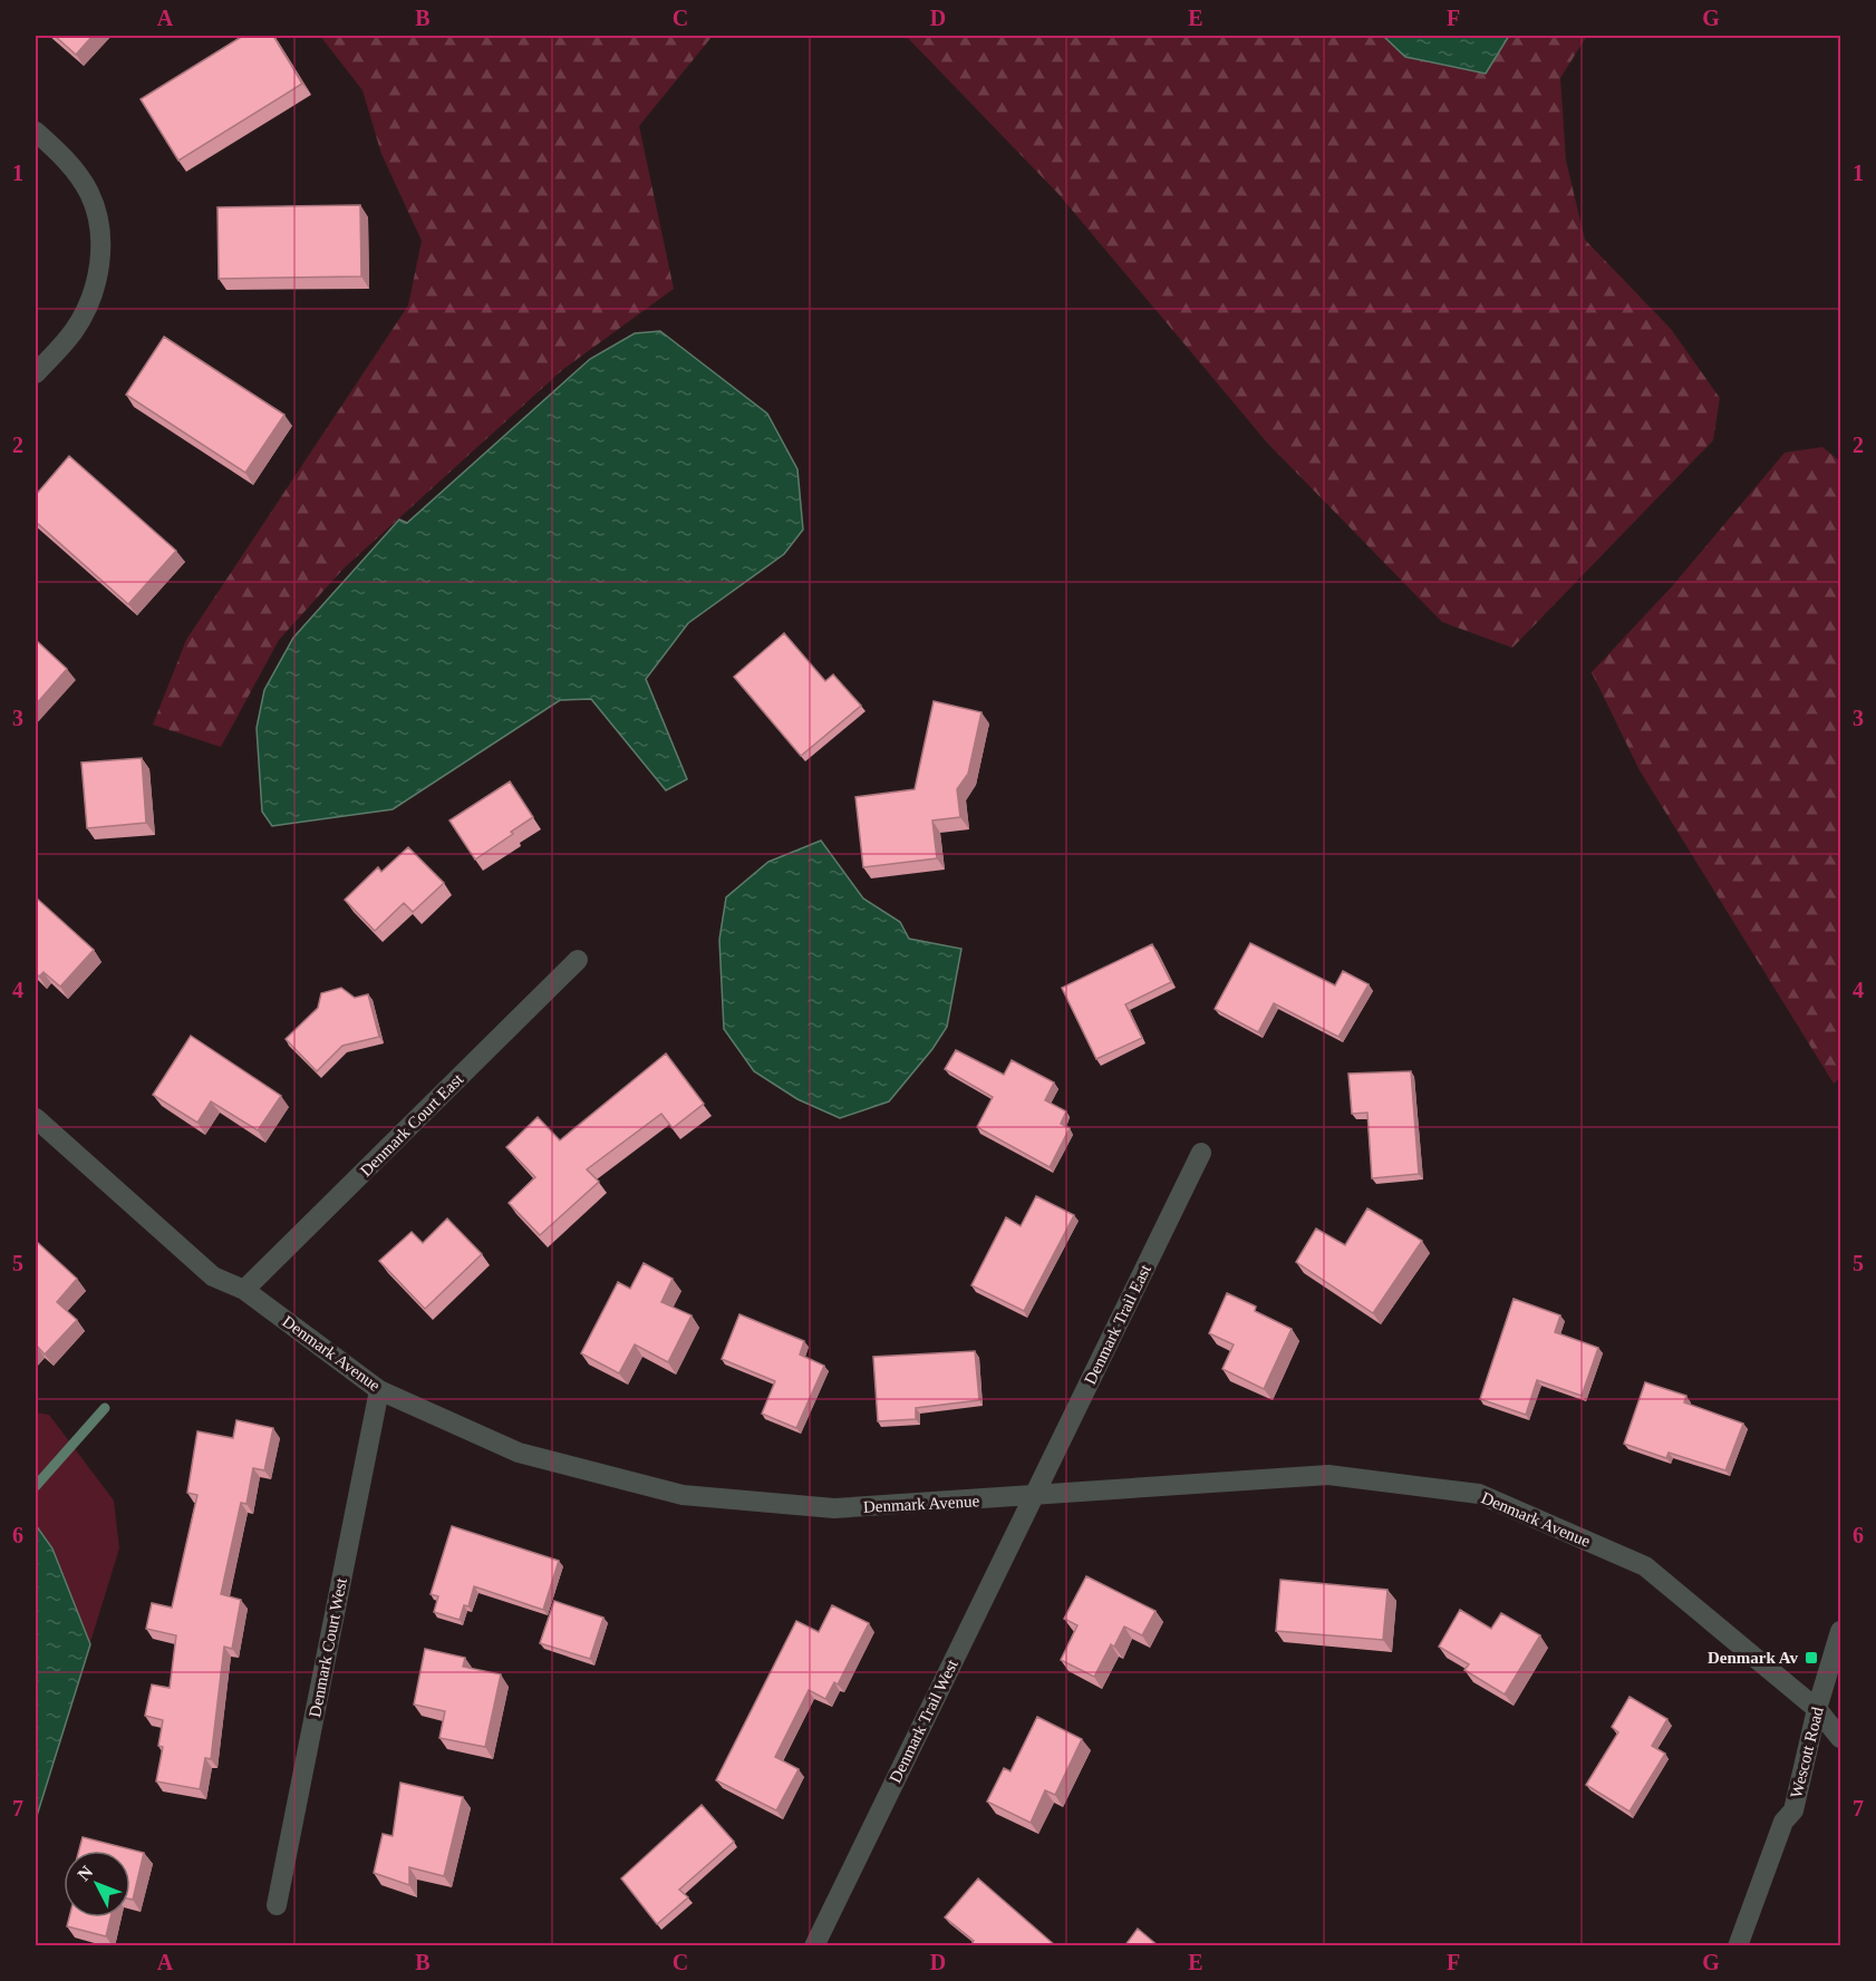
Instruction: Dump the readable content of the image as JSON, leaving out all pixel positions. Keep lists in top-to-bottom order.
{
  "streets": {
    "street": [
      "Denmark Court East",
      "Denmark Trail East",
      "Denmark Avenue",
      "Denmark Court West",
      "Denmark Trail West",
      "Wescott Road"
    ]
  },
  "crossings": [
    ["Denmark Court East", "Denmark Avenue"],
    ["Denmark Trail East", "Denmark Avenue"],
    ["Denmark Trail East", "Denmark Trail West"],
    ["Denmark Avenue", "Denmark Court West"],
    ["Denmark Avenue", "Denmark Trail West"],
    ["Denmark Avenue", "Wescott Road"]
  ],
  "places": {
    "transit": ["Denmark Av"]
  },
  "north": "top left",
  "grid": {
    "columns": [
      "A",
      "B",
      "C",
      "D",
      "E",
      "F",
      "G"
    ],
    "rows": [
      "1",
      "2",
      "3",
      "4",
      "5",
      "6",
      "7"
    ]
  }
}
